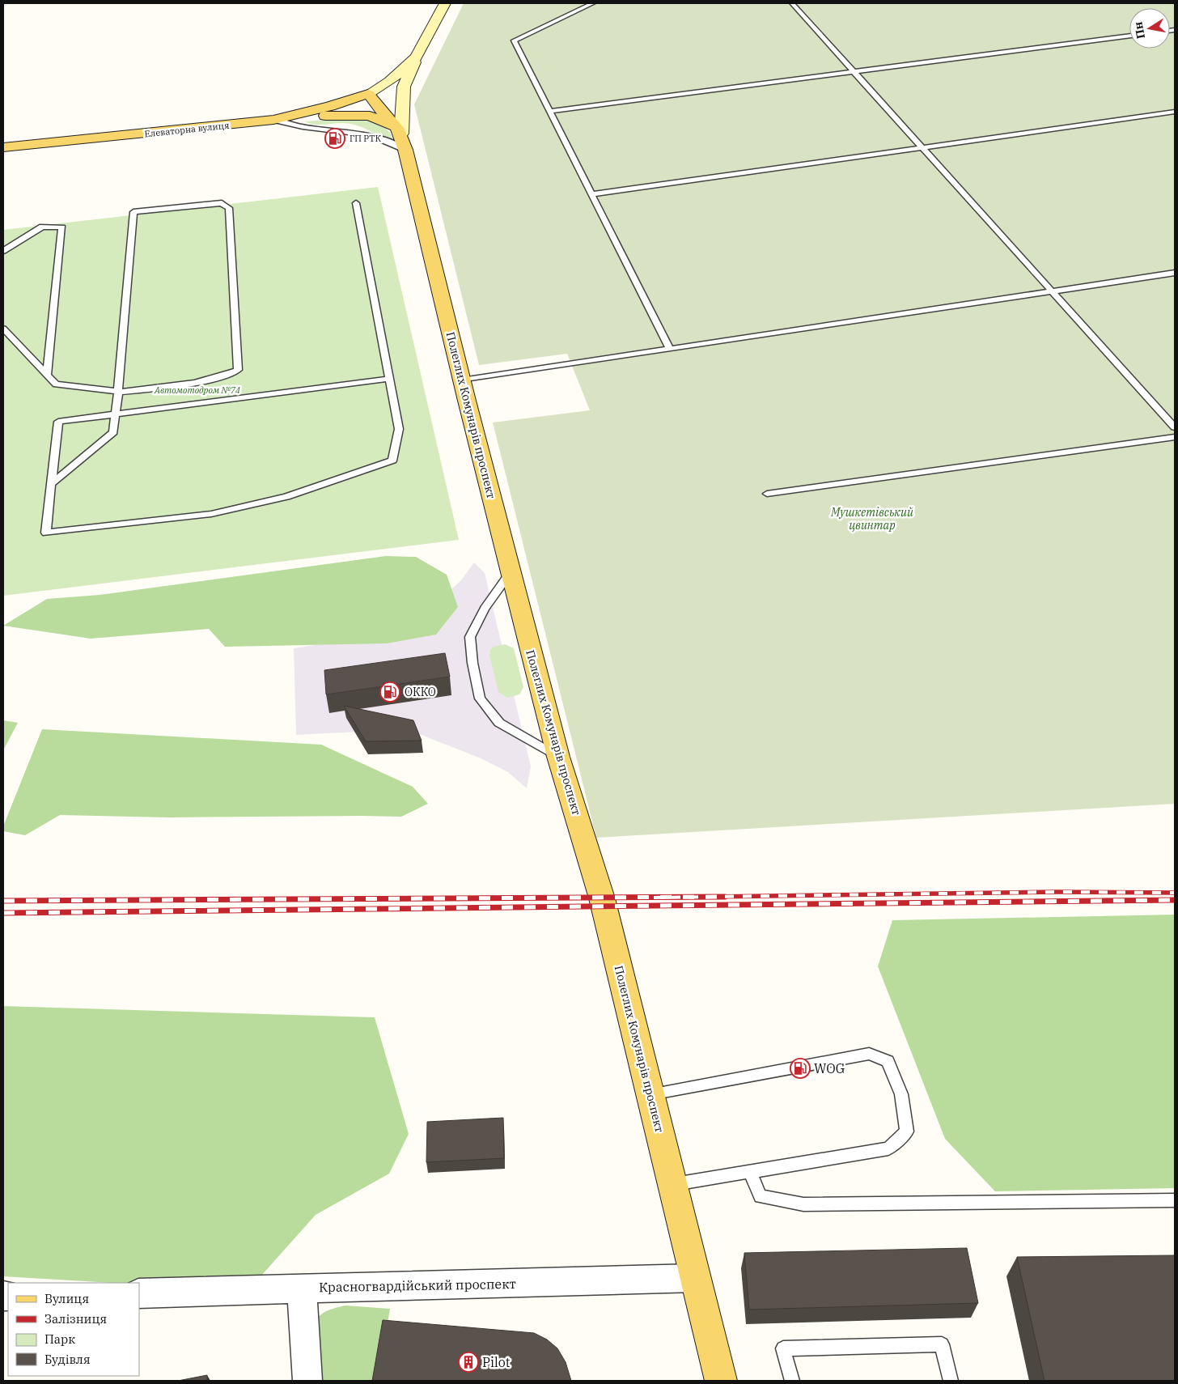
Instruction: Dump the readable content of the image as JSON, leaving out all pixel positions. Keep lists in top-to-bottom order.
{
  "streets": {
    "main road": ["Елеваторна вулиця", "Полеглих Комунарів проспект"],
    "street": ["Красногвардійський проспект"]
  },
  "crossings": [
    ["Елеваторна вулиця", "Полеглих Комунарів проспект"],
    ["Полеглих Комунарів проспект", "Красногвардійський проспект"]
  ],
  "parks": ["Автомотодром №74", "Мушкетівський цвинтар"],
  "places": {
    "fuel station": ["ГП РТК", "ОККО", "WOG"],
    "building": ["Pilot"]
  },
  "legend": [
    "Вулиця",
    "Залізниця",
    "Парк",
    "Будівля"
  ],
  "north": "left"
}
